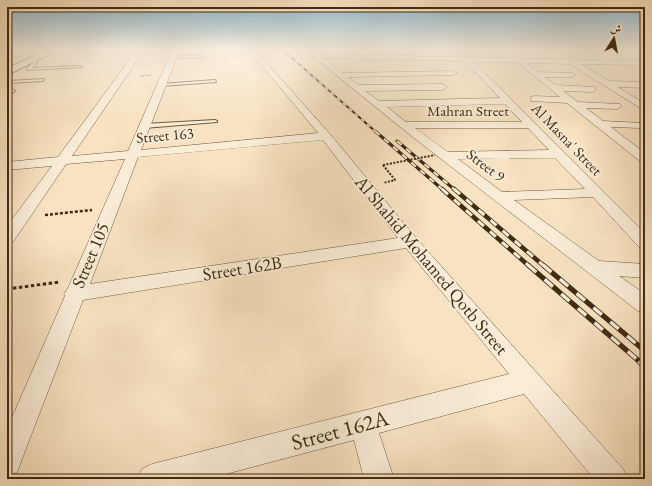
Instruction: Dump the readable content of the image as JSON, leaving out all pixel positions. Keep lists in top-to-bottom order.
{
  "streets": {
    "street": [
      "Mahran Street",
      "Street 163",
      "Al Masna' Street",
      "Street 9",
      "Street 105",
      "Al Shahid Mohamed Qotb Street",
      "Street 162B",
      "Street 162A"
    ]
  },
  "crossings": [
    ["Mahran Street", "Al Masna' Street"],
    ["Mahran Street", "Street 9"],
    ["Street 163", "Street 105"],
    ["Street 163", "Al Shahid Mohamed Qotb Street"],
    ["Street 105", "Street 162B"],
    ["Al Shahid Mohamed Qotb Street", "Street 162B"],
    ["Al Shahid Mohamed Qotb Street", "Street 162A"]
  ],
  "north": "top"
}
